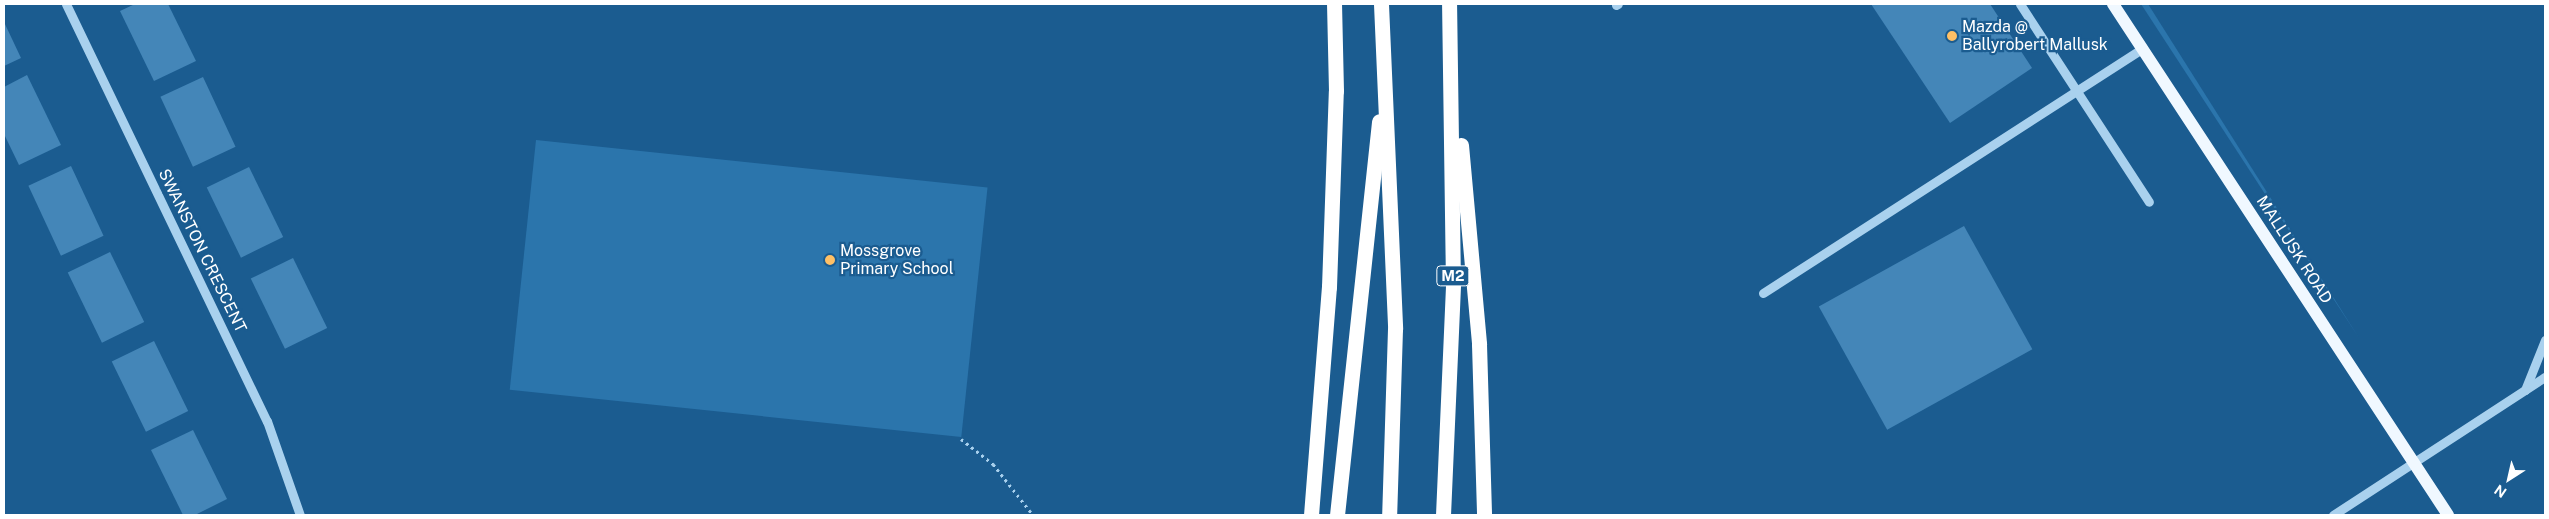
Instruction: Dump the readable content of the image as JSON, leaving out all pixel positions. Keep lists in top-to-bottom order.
{
  "streets": {
    "highway": ["M2"],
    "main road": ["MALLUSK ROAD"],
    "street": ["SWANSTON CRESCENT"]
  },
  "places": ["Mazda @ Ballyrobert Mallusk", "Mossgrove Primary School"],
  "north": "bottom left"
}
